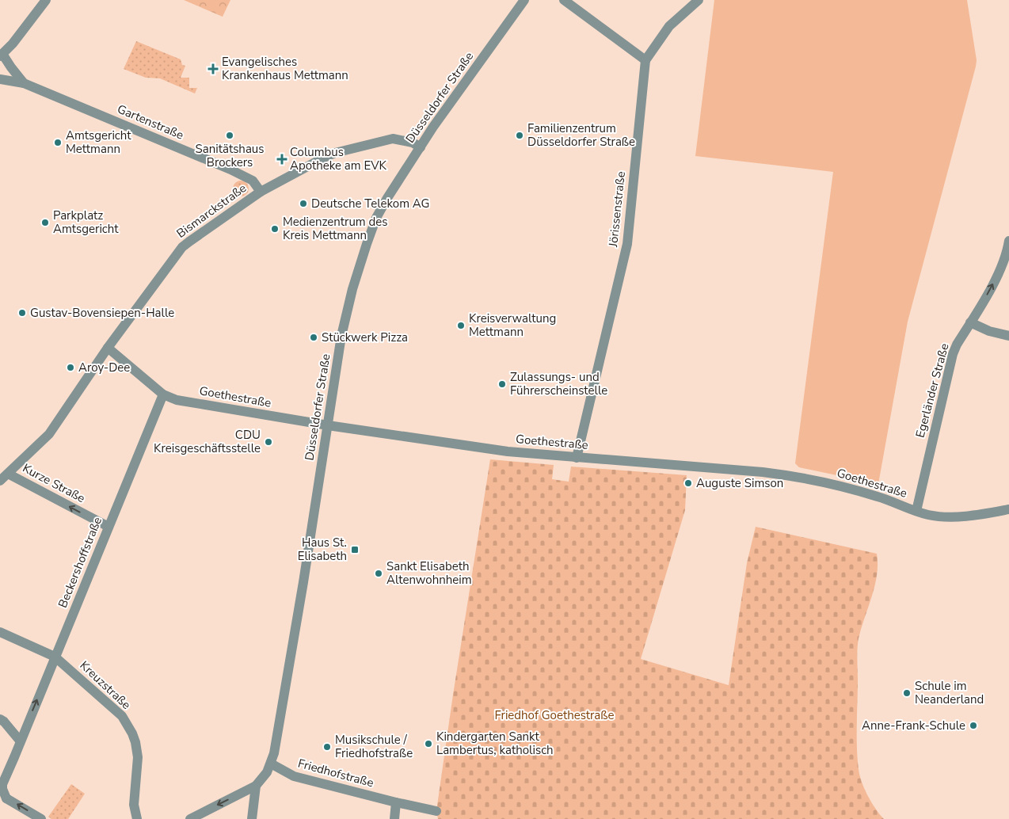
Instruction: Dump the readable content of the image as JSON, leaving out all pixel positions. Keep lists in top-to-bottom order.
{
  "streets": {
    "street": [
      "Düsseldorfer Straße",
      "Gartenstraße",
      "Jörissenstraße",
      "Bismarckstraße",
      "Egerländer Straße",
      "Goethestraße",
      "Kurze Straße",
      "Beckershoffstraße",
      "Kreuzstraße",
      "Friedhofstraße"
    ]
  },
  "crossings": [
    ["Düsseldorfer Straße", "Bismarckstraße"],
    ["Düsseldorfer Straße", "Goethestraße"],
    ["Düsseldorfer Straße", "Friedhofstraße"],
    ["Gartenstraße", "Bismarckstraße"],
    ["Jörissenstraße", "Goethestraße"],
    ["Bismarckstraße", "Goethestraße"],
    ["Bismarckstraße", "Kurze Straße"],
    ["Egerländer Straße", "Goethestraße"],
    ["Goethestraße", "Beckershoffstraße"],
    ["Kurze Straße", "Beckershoffstraße"],
    ["Beckershoffstraße", "Kreuzstraße"]
  ],
  "one_way": ["Kurze Straße"],
  "parks": ["Friedhof Goethestraße"],
  "places": {
    "health": ["Evangelisches Krankenhaus Mettmann", "Columbus Apotheke am EVK"],
    "other": [
      "Sanitätshaus Brockers",
      "Familienzentrum Düsseldorfer Straße",
      "Amtsgericht Mettmann",
      "Deutsche Telekom AG",
      "Parkplatz Amtsgericht",
      "Medienzentrum des Kreis Mettmann",
      "Gustav-Bovensiepen-Halle",
      "Kreisverwaltung Mettmann",
      "Stückwerk Pizza",
      "Aroy-Dee",
      "Zulassungs- und Führerscheinstelle",
      "CDU Kreisgeschäftsstelle",
      "Auguste Simson",
      "Sankt Elisabeth Altenwohnheim",
      "Schule im Neanderland",
      "Anne-Frank-Schule",
      "Kindergarten Sankt Lambertus, katholisch",
      "Musikschule / Friedhofstraße"
    ],
    "transit": ["Haus St. Elisabeth"]
  }
}
